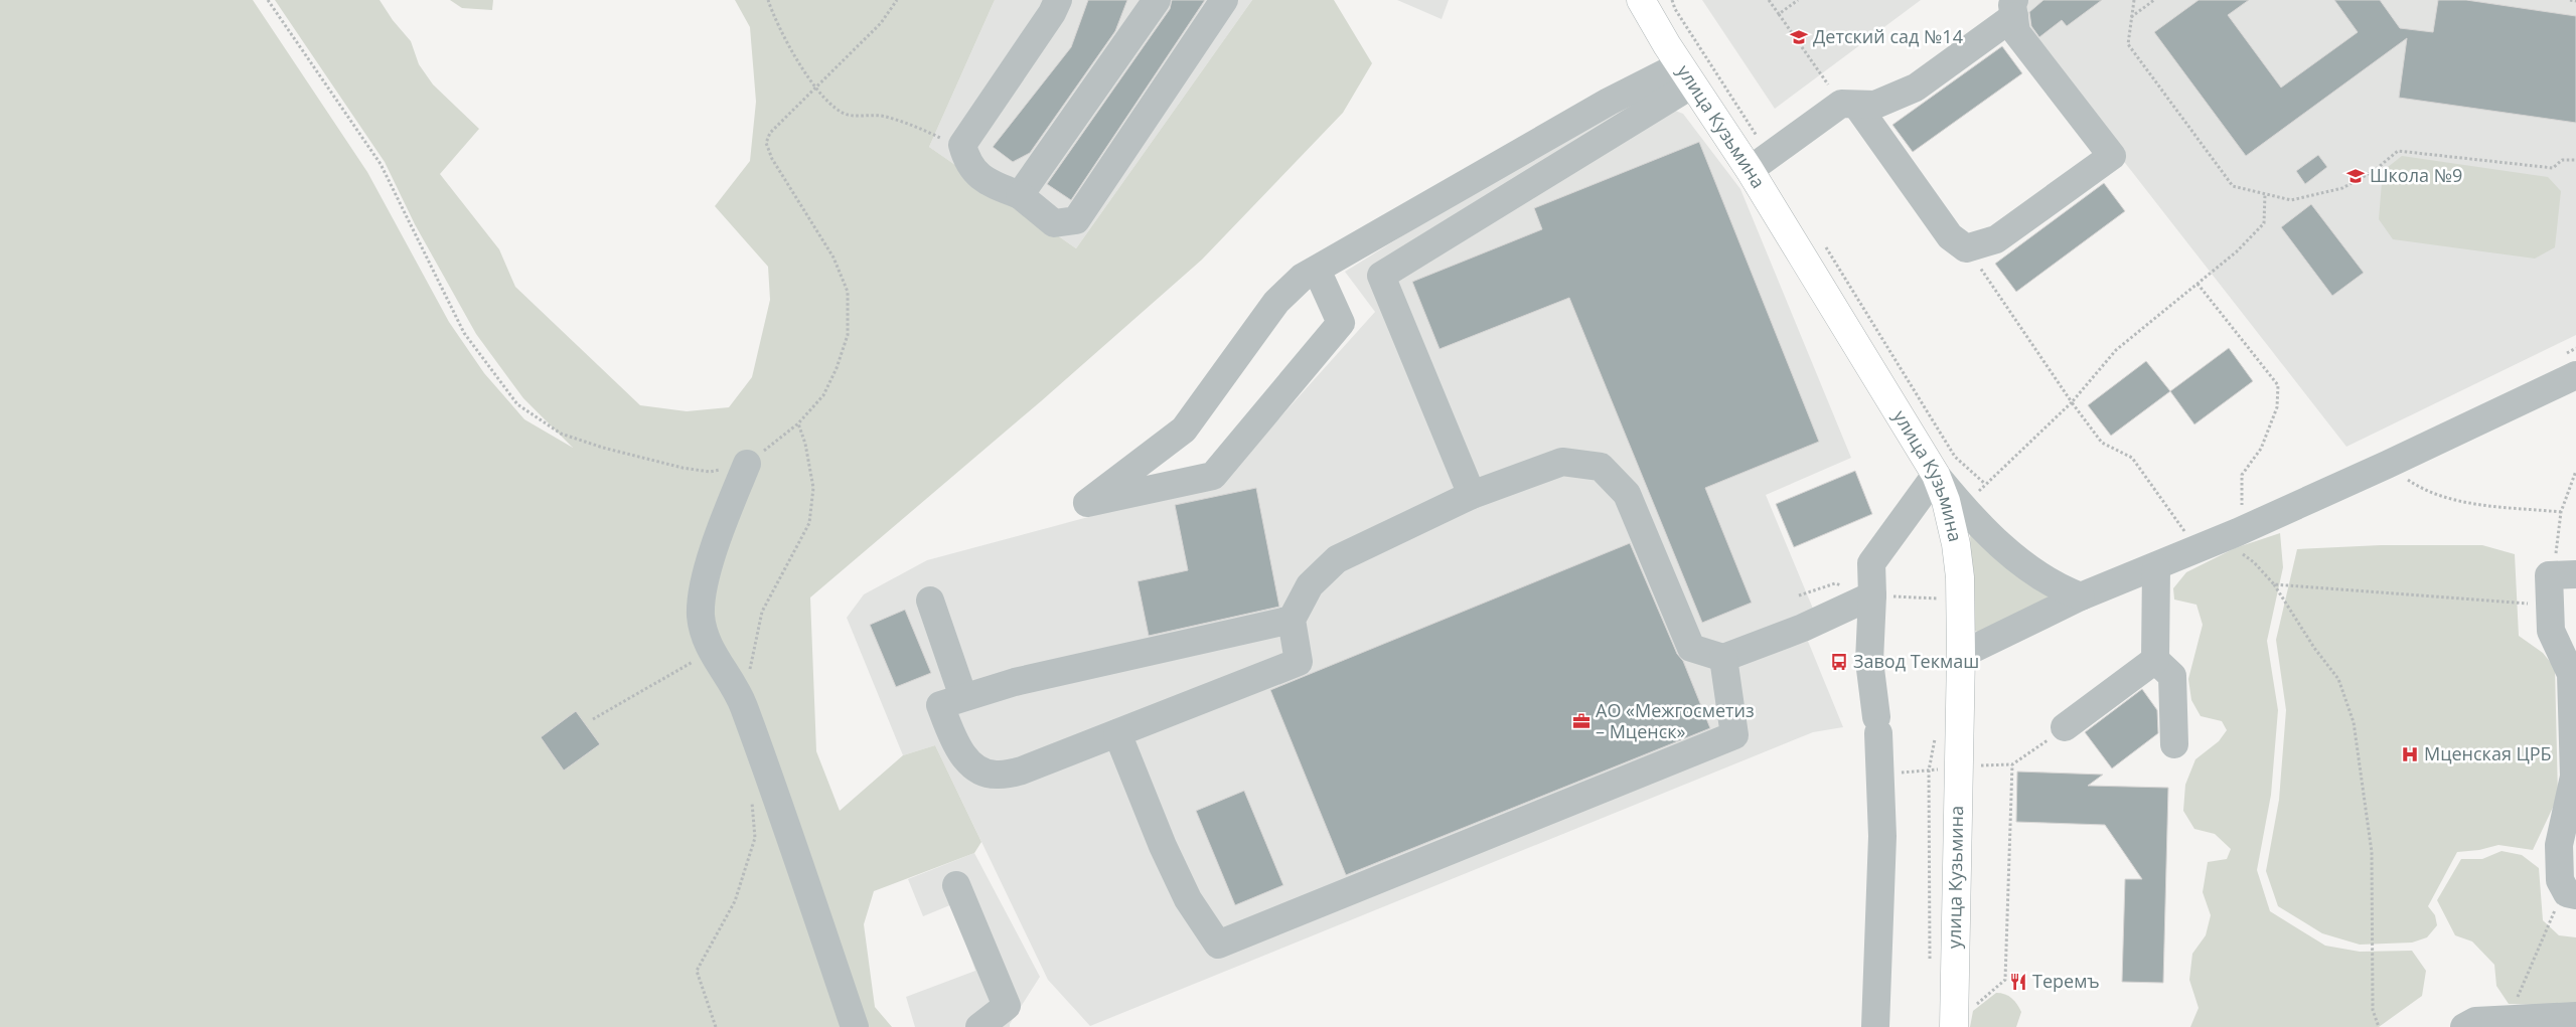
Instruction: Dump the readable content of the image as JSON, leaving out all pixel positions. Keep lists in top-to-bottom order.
{
  "streets": {
    "main road": ["улица Кузьмина"]
  },
  "places": {
    "school or university": ["Детский сад №14", "Школа №9"],
    "bus stop": ["Завод Текмаш"],
    "office": ["АО «Межгосметиз – Мценск»"],
    "hospital": ["Мценская ЦРБ"],
    "restaurant": ["Теремъ"]
  }
}
